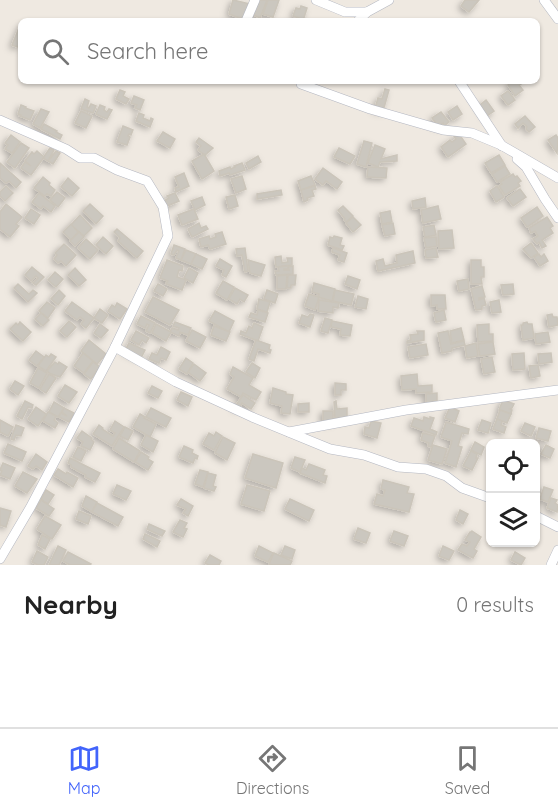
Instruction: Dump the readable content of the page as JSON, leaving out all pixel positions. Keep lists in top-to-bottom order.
{
  "page": {
    "search": "Search here",
    "heading": ["Nearby", "0 results"],
    "nav": ["Map", "Directions", "Saved"]
  }
}
